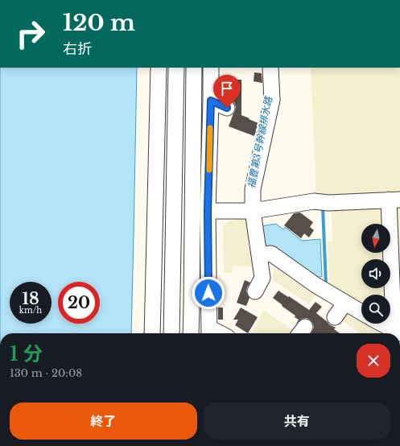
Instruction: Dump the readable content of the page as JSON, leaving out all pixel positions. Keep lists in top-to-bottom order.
{
  "water": ["福豊第3号幹線排水路"],
  "north": "bottom",
  "page": {
    "turn": ["120 m", "右折"],
    "speed": "18 km/h",
    "limit": "20",
    "heading": ["1 分", "130 m · 20:08"],
    "buttons": ["終了", "共有"]
  }
}
